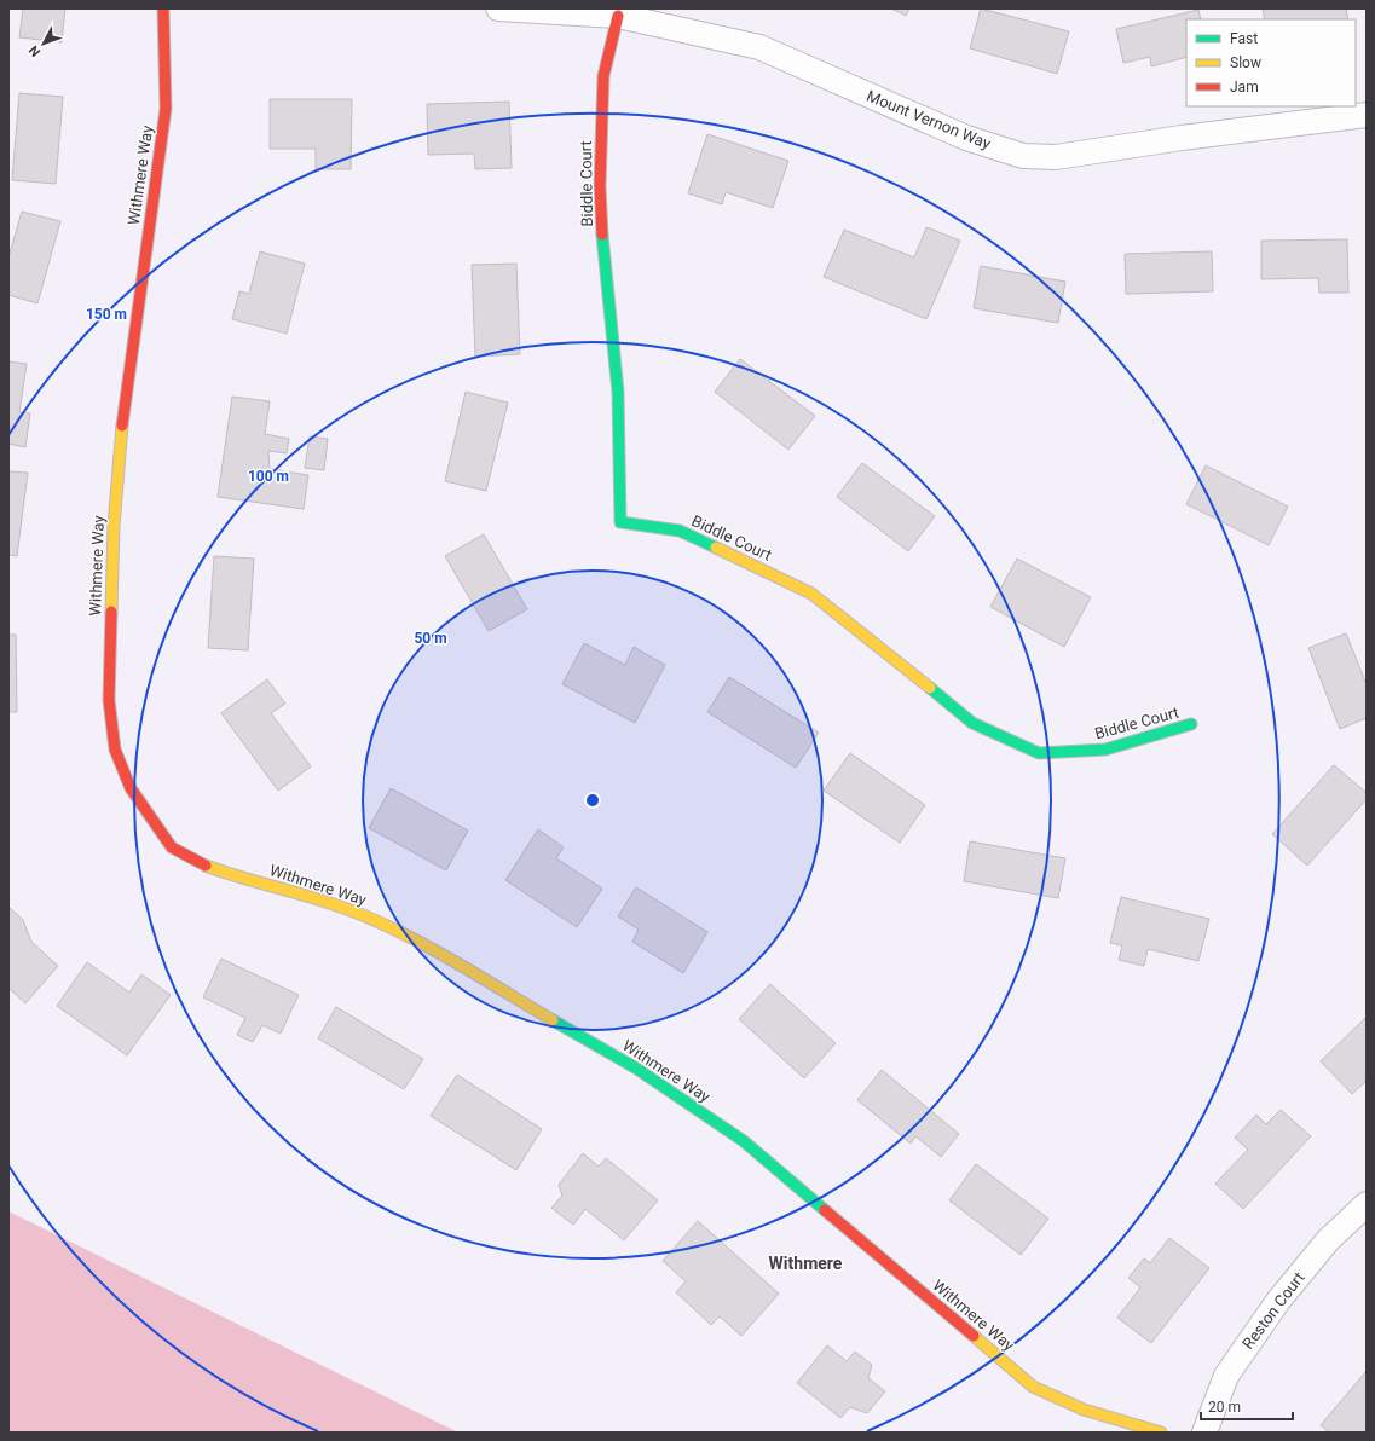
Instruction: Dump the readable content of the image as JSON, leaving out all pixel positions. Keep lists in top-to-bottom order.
{
  "streets": {
    "street": [
      "Mount Vernon Way",
      "Withmere Way",
      "Biddle Court",
      "Reston Court"
    ]
  },
  "crossings": [
    ["Mount Vernon Way", "Biddle Court"]
  ],
  "districts": ["Withmere"],
  "legend": ["Fast", "Slow", "Jam"],
  "scale_bar": "20 m",
  "north": "bottom left",
  "rings": ["150 m", "100 m", "50 m"]
}
